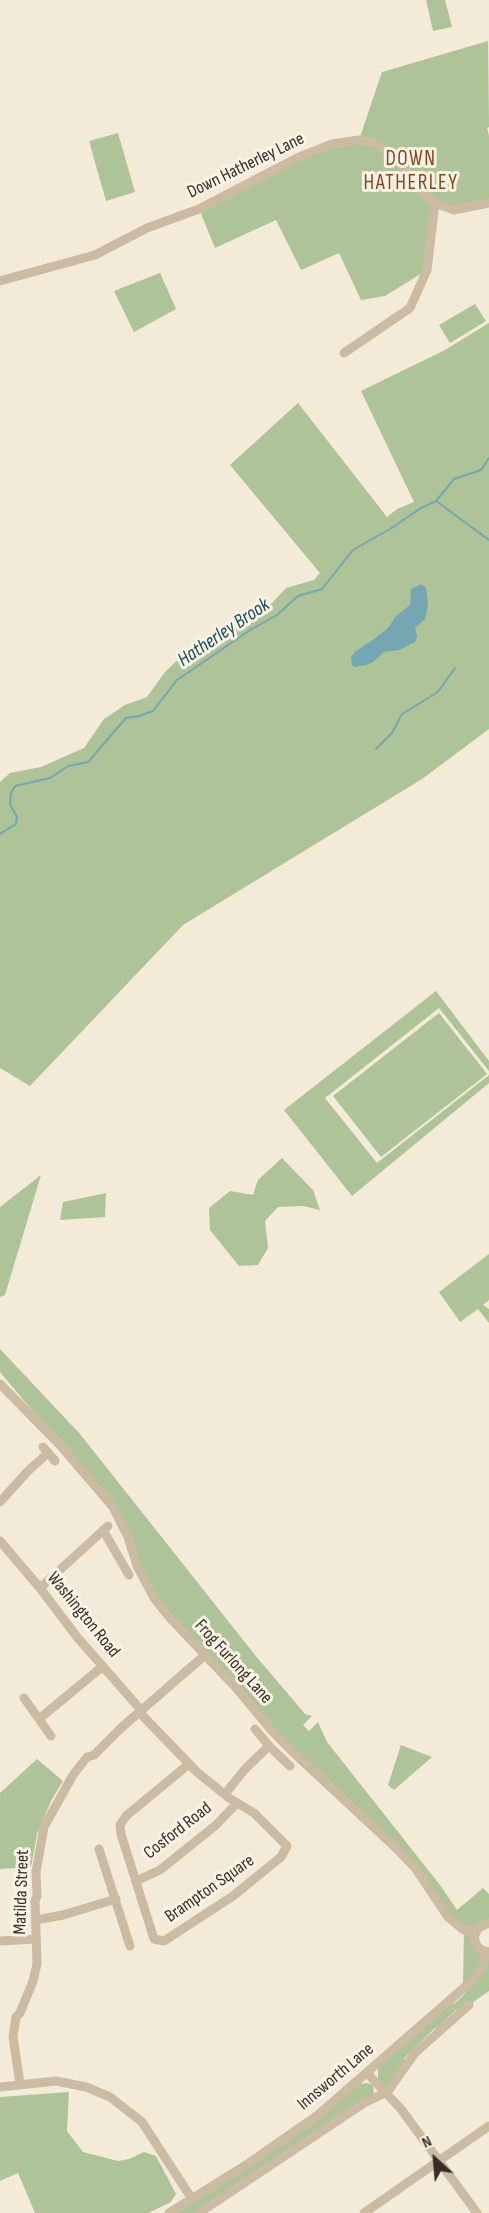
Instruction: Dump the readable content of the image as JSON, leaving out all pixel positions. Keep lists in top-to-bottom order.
{
  "streets": {
    "street": [
      "Down Hatherley Lane",
      "Washington Road",
      "Frog Furlong Lane",
      "Cosford Road",
      "Brampton Square",
      "Matilda Street",
      "Innsworth Lane"
    ]
  },
  "crossings": [
    ["Washington Road", "Brampton Square"],
    ["Washington Road", "Matilda Street"],
    ["Frog Furlong Lane", "Matilda Street"],
    ["Cosford Road", "Brampton Square"],
    ["Brampton Square", "Matilda Street"]
  ],
  "districts": ["DOWN HATHERLEY"],
  "water": ["Hatherley Brook"],
  "north": "top left"
}
